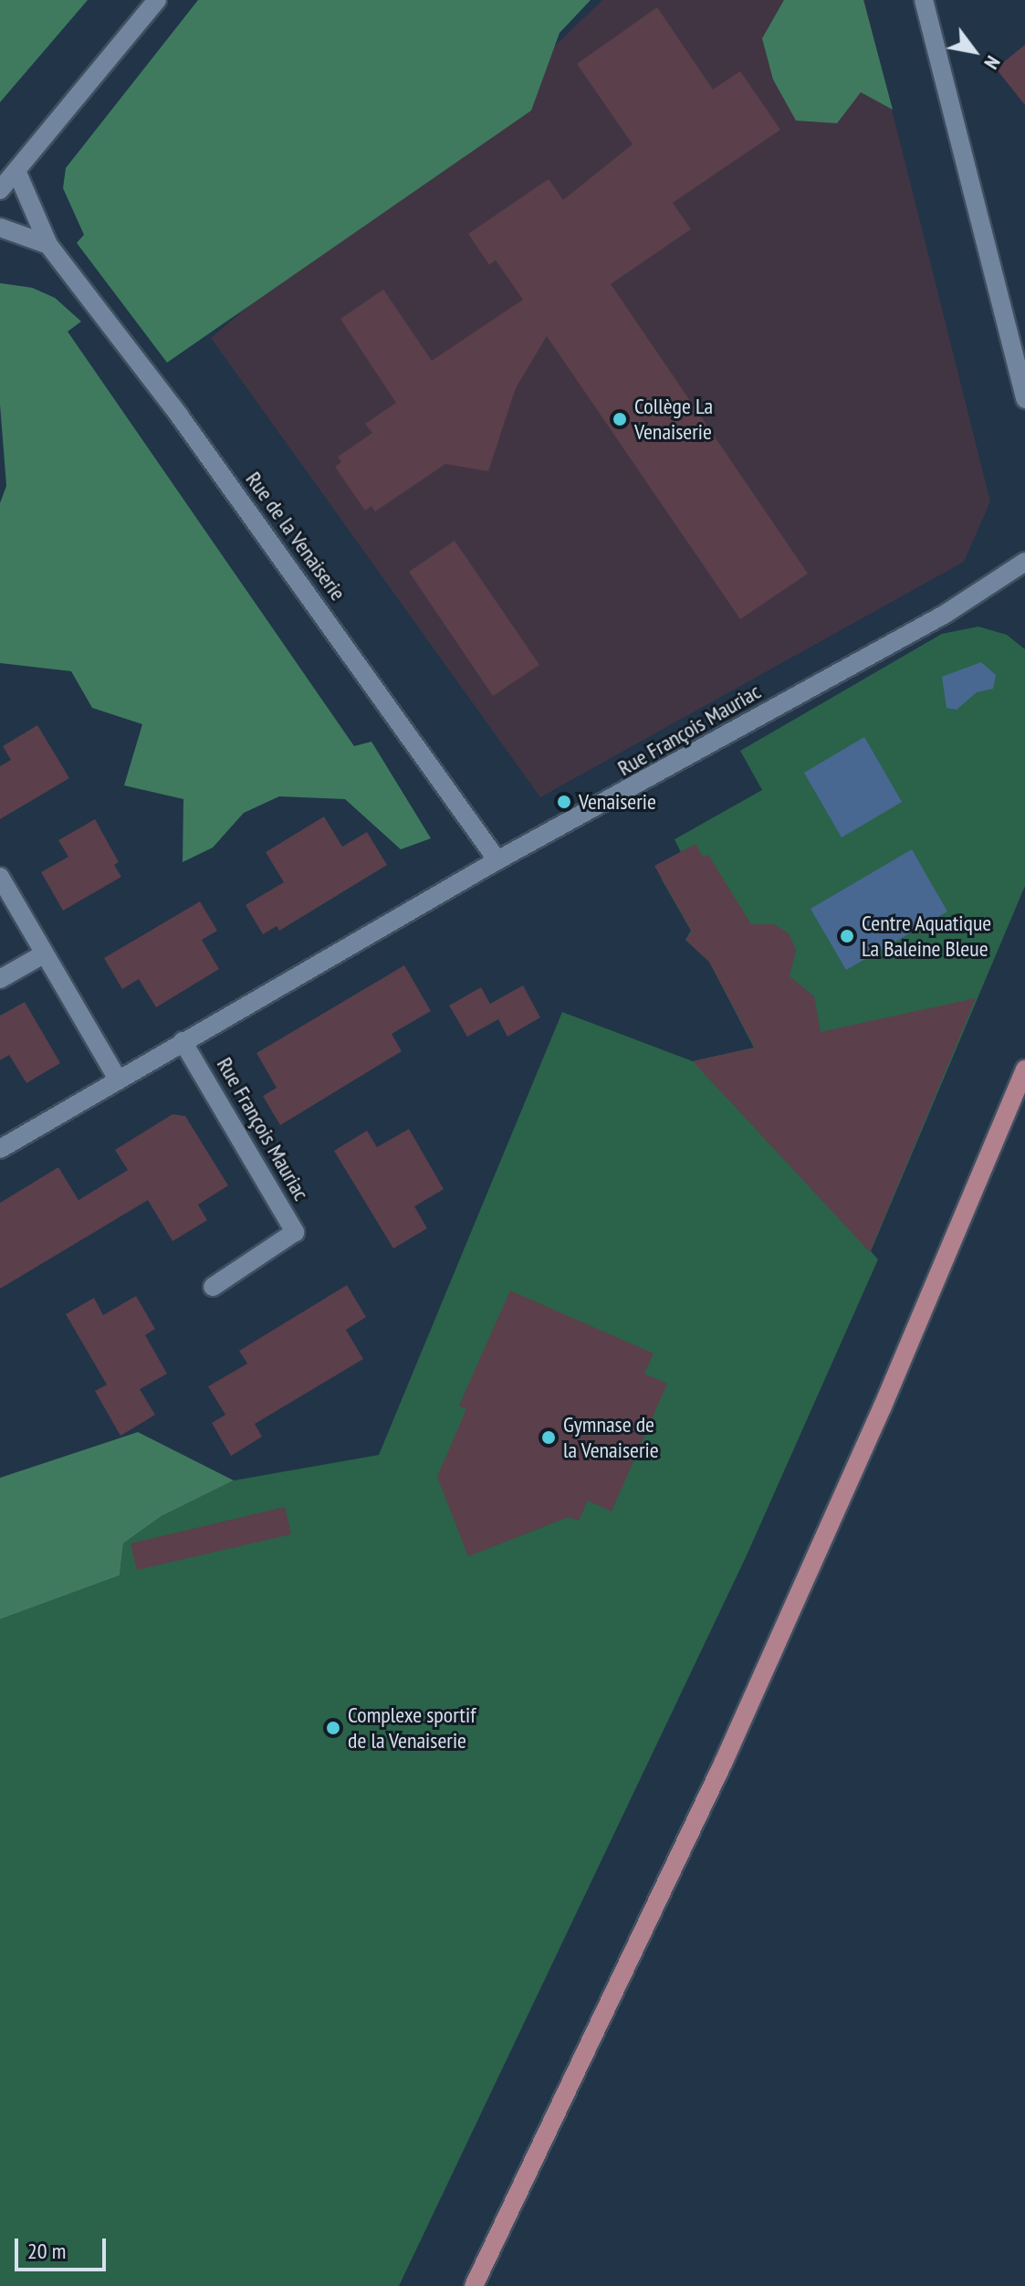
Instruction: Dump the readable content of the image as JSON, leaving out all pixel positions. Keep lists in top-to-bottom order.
{
  "streets": {
    "street": ["Rue de la Venaiserie", "Rue François Mauriac"]
  },
  "crossings": [
    ["Rue de la Venaiserie", "Rue François Mauriac"]
  ],
  "places": [
    "Collège La Venaiserie",
    "Venaiserie",
    "Centre Aquatique La Baleine Bleue",
    "Gymnase de la Venaiserie",
    "Complexe sportif de la Venaiserie"
  ],
  "scale_bar": "20 m",
  "north": "bottom right"
}
